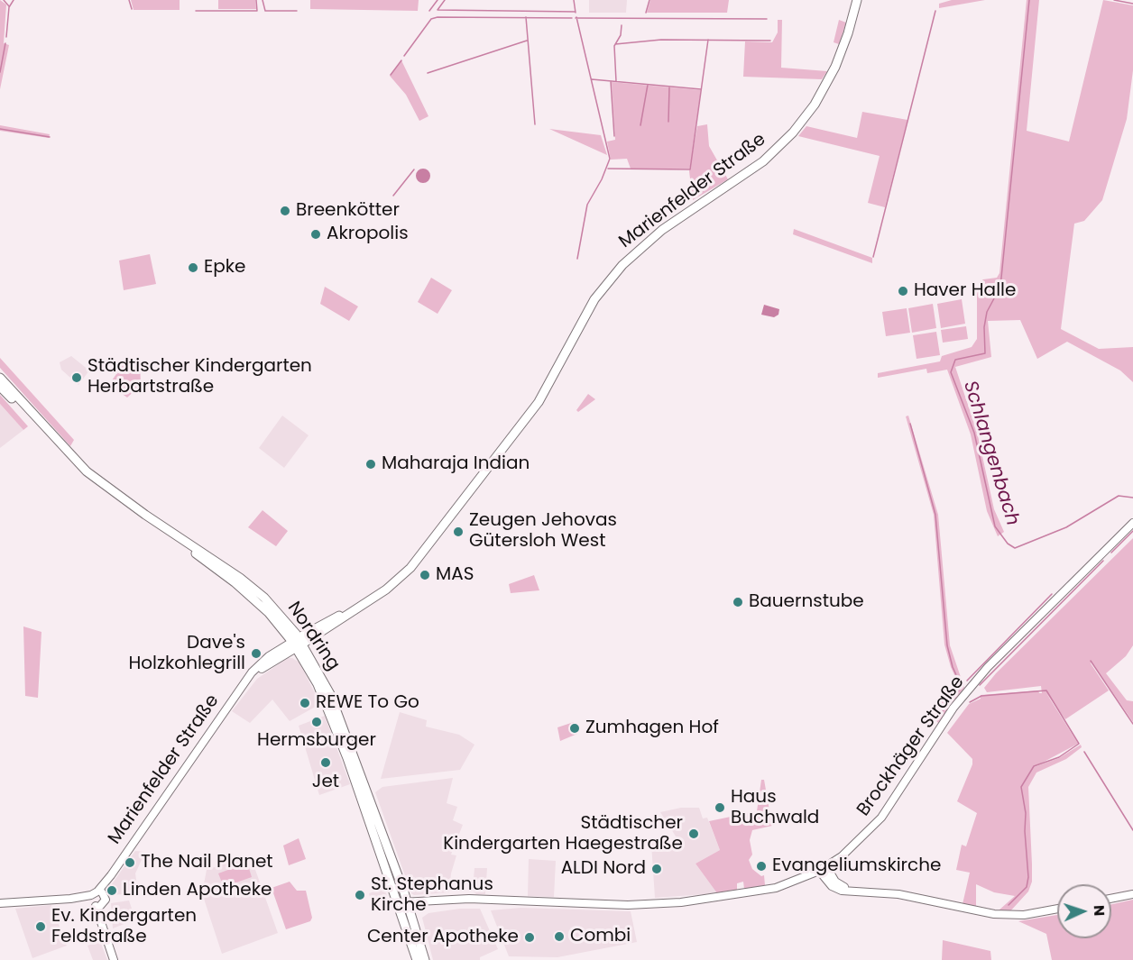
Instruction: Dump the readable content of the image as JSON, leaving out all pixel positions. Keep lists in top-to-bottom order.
{
  "streets": {
    "main road": ["Marienfelder Straße", "Nordring", "Brockhäger Straße"]
  },
  "crossings": [
    ["Marienfelder Straße", "Nordring"],
    ["Nordring", "Brockhäger Straße"]
  ],
  "water": ["Schlangenbach"],
  "places": [
    "Breenkötter",
    "Akropolis",
    "Epke",
    "Haver Halle",
    "Städtischer Kindergarten Herbartstraße",
    "Maharaja Indian",
    "Zeugen Jehovas Gütersloh West",
    "MAS",
    "Bauernstube",
    "Dave's Holzkohlegrill",
    "REWE To Go",
    "Hermsburger",
    "Zumhagen Hof",
    "Jet",
    "Haus Buchwald",
    "Städtischer Kindergarten Haegestraße",
    "The Nail Planet",
    "Evangeliumskirche",
    "ALDI Nord",
    "Linden Apotheke",
    "St. Stephanus Kirche",
    "Ev. Kindergarten Feldstraße",
    "Combi",
    "Center Apotheke"
  ],
  "north": "right"
}
